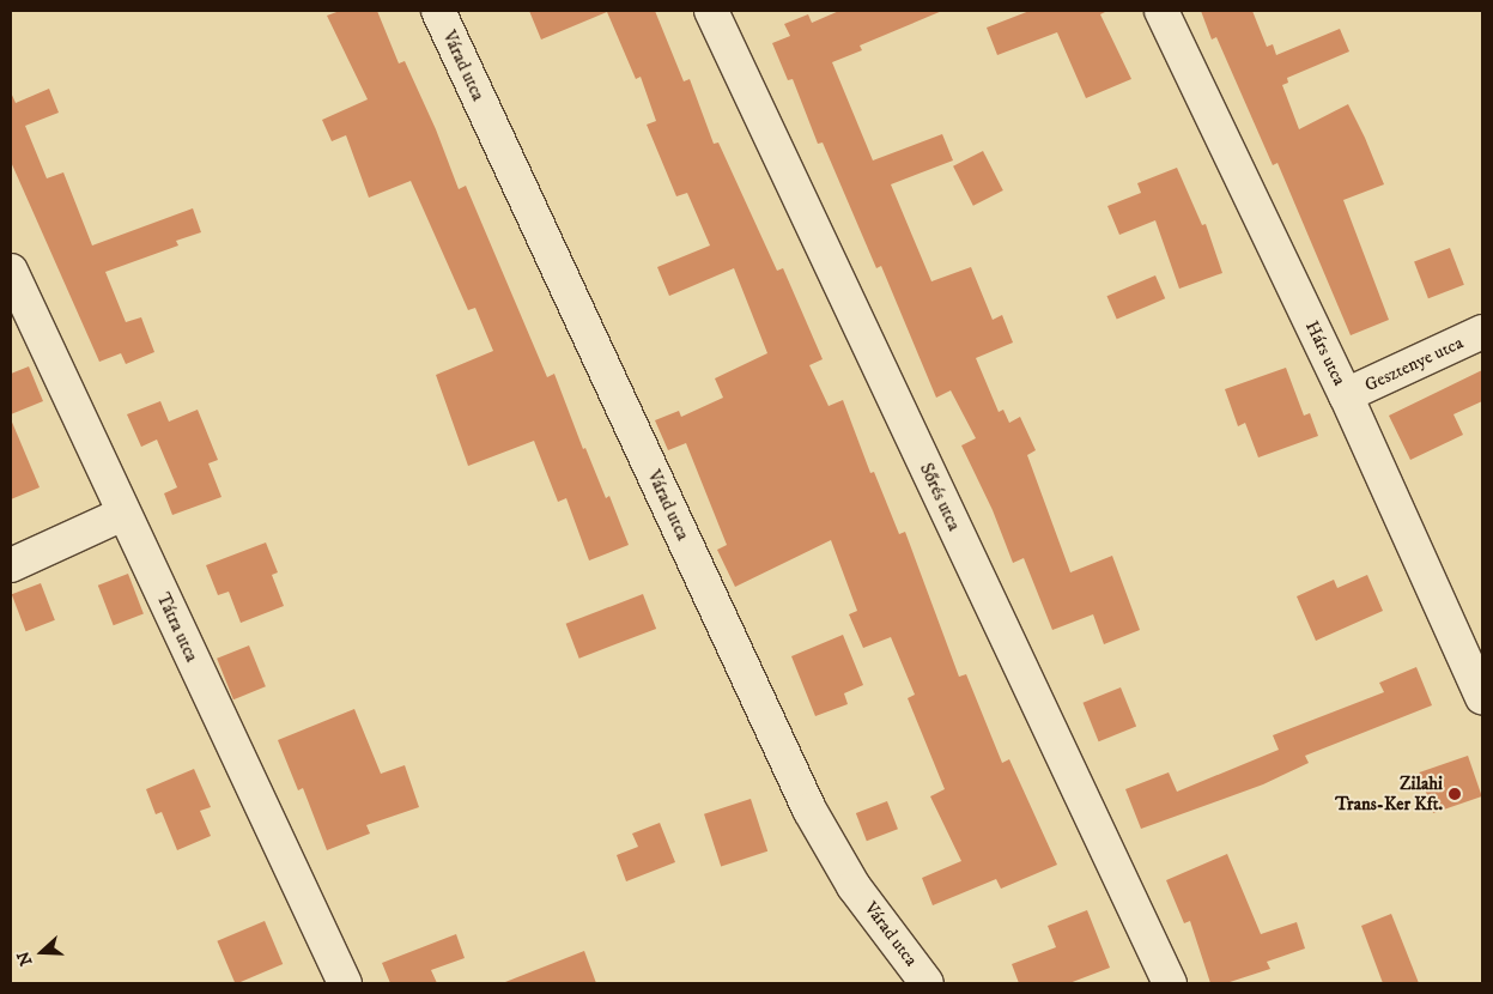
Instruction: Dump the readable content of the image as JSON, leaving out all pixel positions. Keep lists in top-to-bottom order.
{
  "streets": {
    "street": [
      "Várad utca",
      "Hárs utca",
      "Gesztenye utca",
      "Sőrés utca",
      "Tátra utca"
    ]
  },
  "crossings": [
    ["Hárs utca", "Gesztenye utca"]
  ],
  "places": ["Zilahi Trans-Ker Kft."],
  "north": "left"
}
